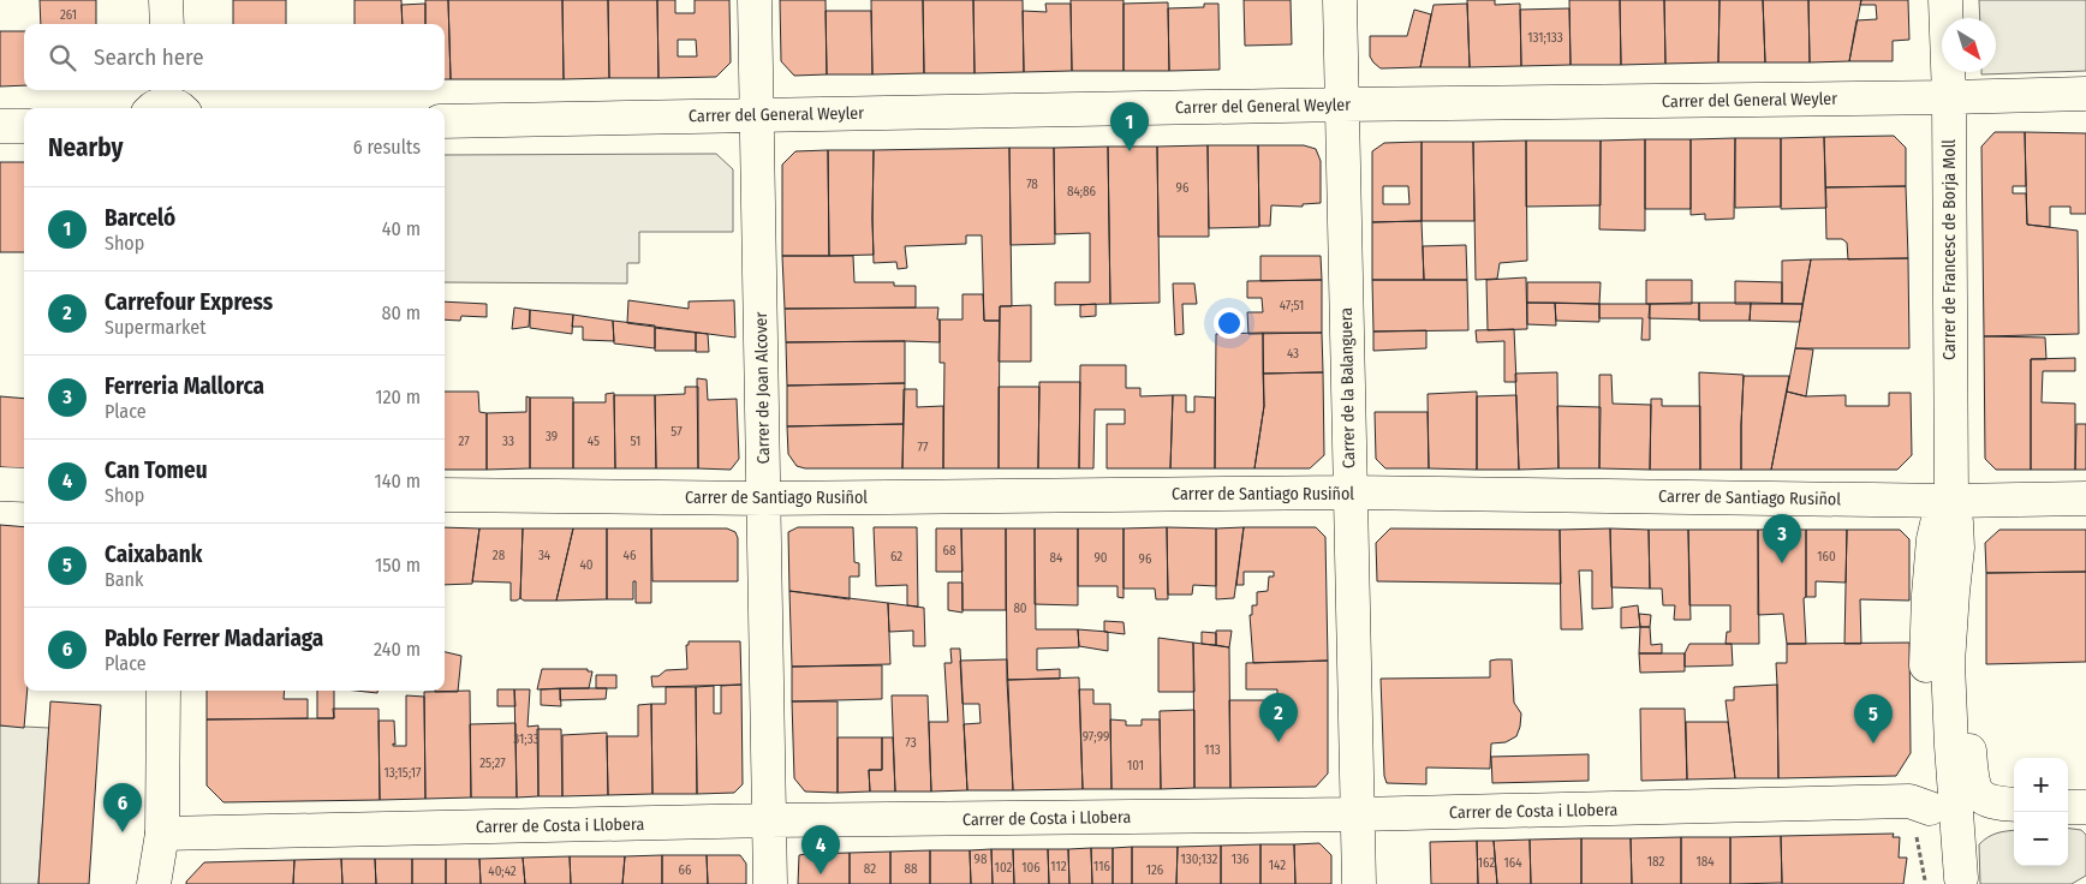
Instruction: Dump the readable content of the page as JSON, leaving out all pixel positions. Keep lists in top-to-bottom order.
{
  "streets": {
    "street": [
      "Carrer del General Weyler",
      "Carrer de Francesc de Borja Moll",
      "Carrer de Joan Alcover",
      "Carrer de la Balanguera",
      "Carrer de Santiago Rusiñol",
      "Carrer de Costa i Llobera"
    ]
  },
  "crossings": [
    ["Carrer del General Weyler", "Carrer de Francesc de Borja Moll"],
    ["Carrer del General Weyler", "Carrer de Joan Alcover"],
    ["Carrer del General Weyler", "Carrer de la Balanguera"],
    ["Carrer de Francesc de Borja Moll", "Carrer de Santiago Rusiñol"],
    ["Carrer de Joan Alcover", "Carrer de Santiago Rusiñol"],
    ["Carrer de Joan Alcover", "Carrer de Costa i Llobera"],
    ["Carrer de la Balanguera", "Carrer de Santiago Rusiñol"],
    ["Carrer de la Balanguera", "Carrer de Costa i Llobera"]
  ],
  "house_numbers": [
    "261",
    "131;133",
    "78",
    "96",
    "84;86",
    "47;51",
    "43",
    "57",
    "39",
    "27",
    "33",
    "45",
    "51",
    "77",
    "68",
    "28",
    "34",
    "46",
    "62",
    "160",
    "84",
    "90",
    "96",
    "40",
    "80",
    "97;99",
    "31;33",
    "73",
    "113",
    "25;27",
    "101",
    "13;15;17",
    "98",
    "130;132",
    "136",
    "182",
    "184",
    "162",
    "164",
    "142",
    "112",
    "116",
    "102",
    "106",
    "82",
    "88",
    "66",
    "126",
    "40;42"
  ],
  "north": "bottom right",
  "page": {
    "search": "Search here",
    "pins": [
      "1",
      "3",
      "2",
      "5",
      "6",
      "4"
    ],
    "heading": ["Nearby", "6 results"],
    "list": [
      {
        "mark": "1",
        "name": "Barceló",
        "note": "Shop",
        "value": "40 m"
      },
      {
        "mark": "2",
        "name": "Carrefour Express",
        "note": "Supermarket",
        "value": "80 m"
      },
      {
        "mark": "3",
        "name": "Ferreria Mallorca",
        "note": "Place",
        "value": "120 m"
      },
      {
        "mark": "4",
        "name": "Can Tomeu",
        "note": "Shop",
        "value": "140 m"
      },
      {
        "mark": "5",
        "name": "Caixabank",
        "note": "Bank",
        "value": "150 m"
      },
      {
        "mark": "6",
        "name": "Pablo Ferrer Madariaga",
        "note": "Place",
        "value": "240 m"
      }
    ],
    "map_buttons": ["+", "−"]
  }
}
